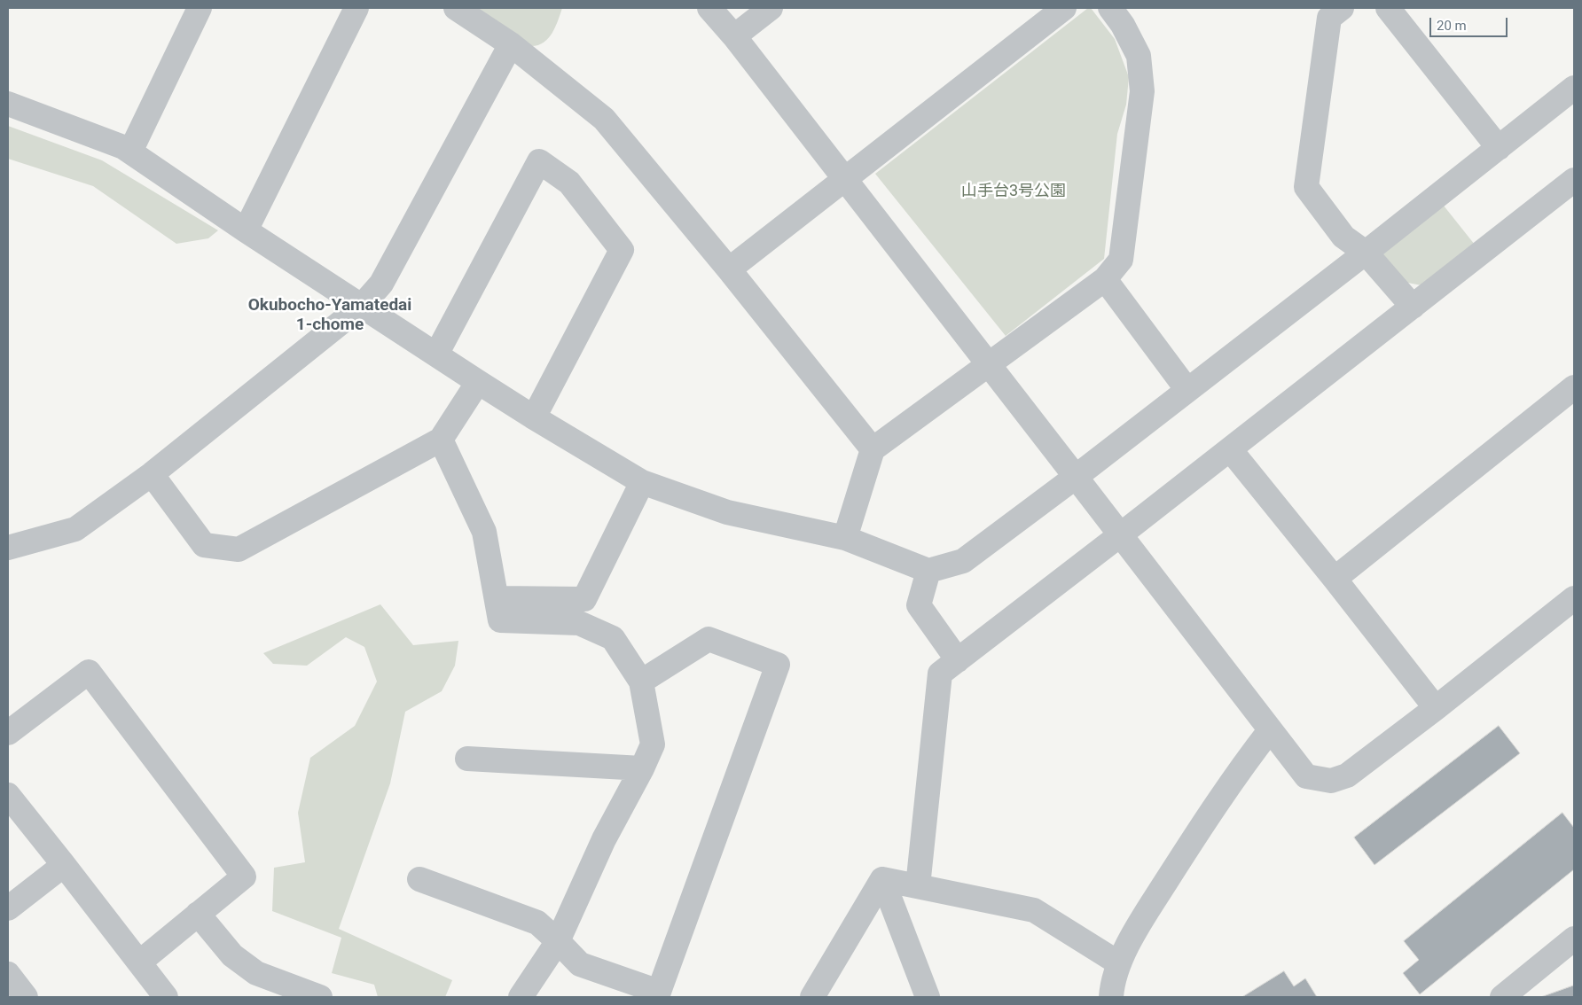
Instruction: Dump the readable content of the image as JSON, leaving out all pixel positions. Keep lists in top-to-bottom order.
{
  "districts": ["Okubocho-Yamatedai 1-chome"],
  "parks": ["山手台3号公園"],
  "scale_bar": "20 m"
}
